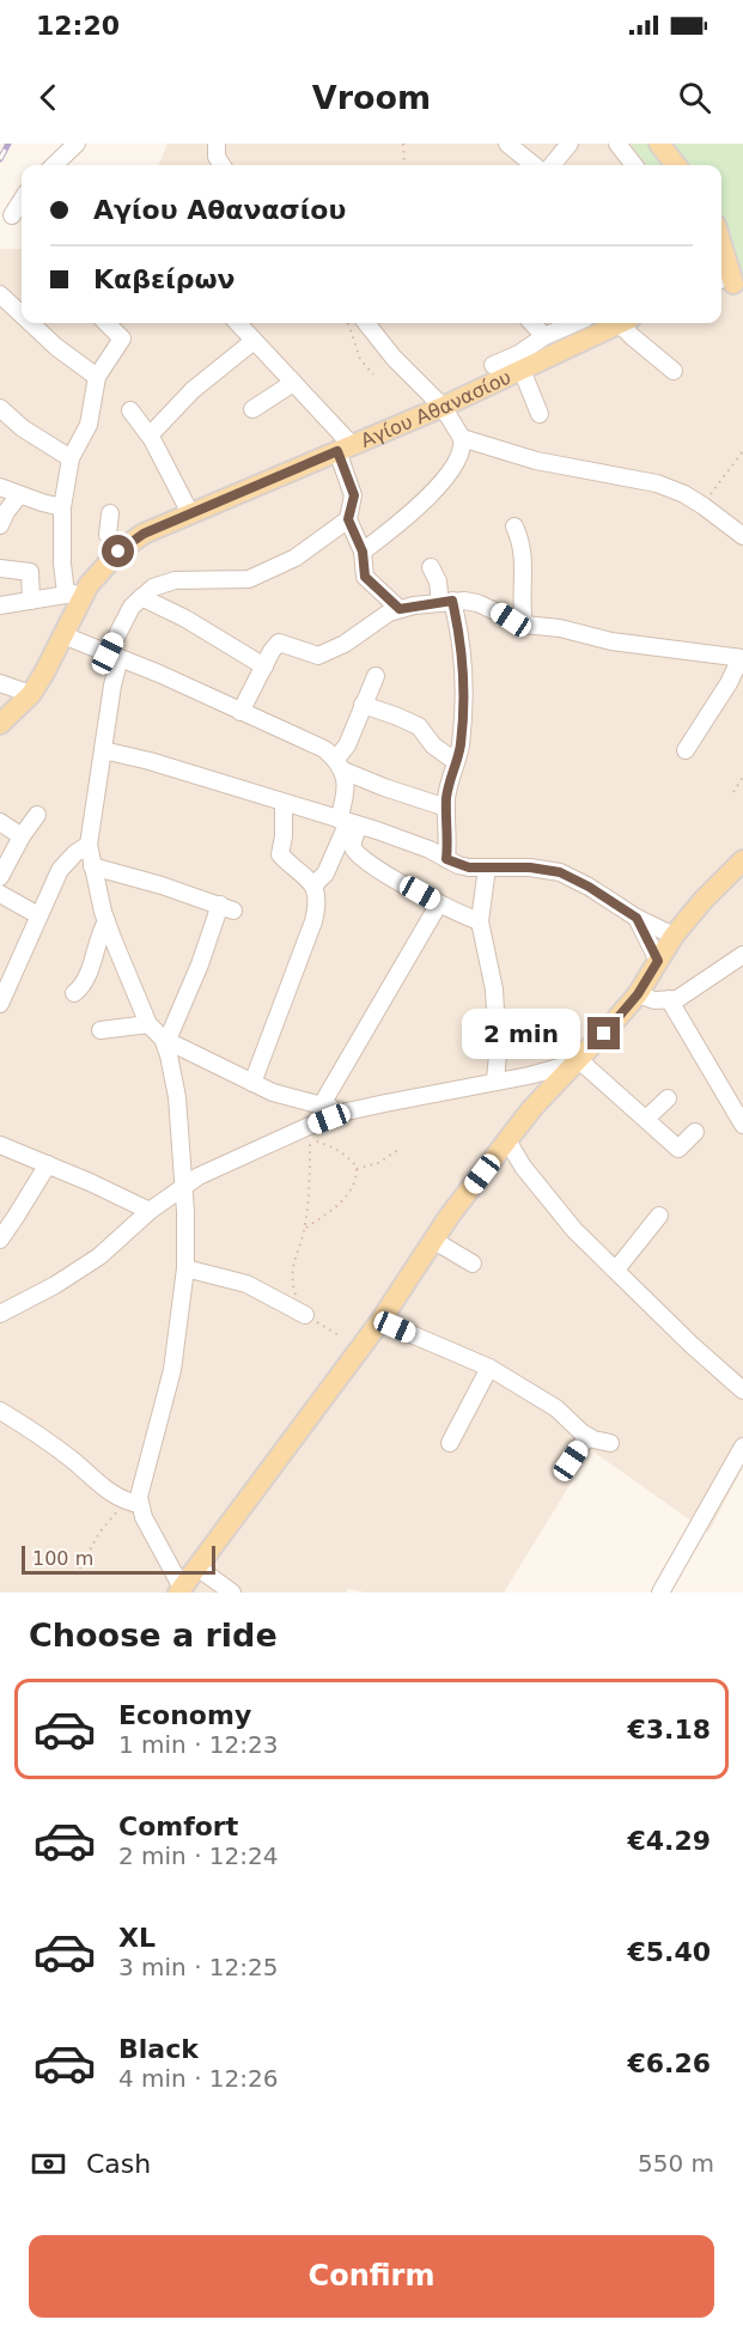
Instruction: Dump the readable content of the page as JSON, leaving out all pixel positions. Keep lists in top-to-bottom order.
{
  "streets": {
    "main road": ["Αγίου Αθανασίου"]
  },
  "scale_bar": "100 m",
  "page": {
    "status": "12:20",
    "header": "Vroom",
    "banner": ["Αγίου Αθανασίου", "Καβείρων"],
    "bubble": "2 min",
    "scale": "100 m",
    "heading": "Choose a ride",
    "list": [
      {
        "name": "Economy",
        "note": "1 min · 12:23",
        "value": "€3.18"
      },
      {
        "name": "Comfort",
        "note": "2 min · 12:24",
        "value": "€4.29"
      },
      {
        "name": "XL",
        "note": "3 min · 12:25",
        "value": "€5.40"
      },
      {
        "name": "Black",
        "note": "4 min · 12:26",
        "value": "€6.26"
      }
    ],
    "pay": ["Cash", "550 m"],
    "buttons": "Confirm"
  }
}
